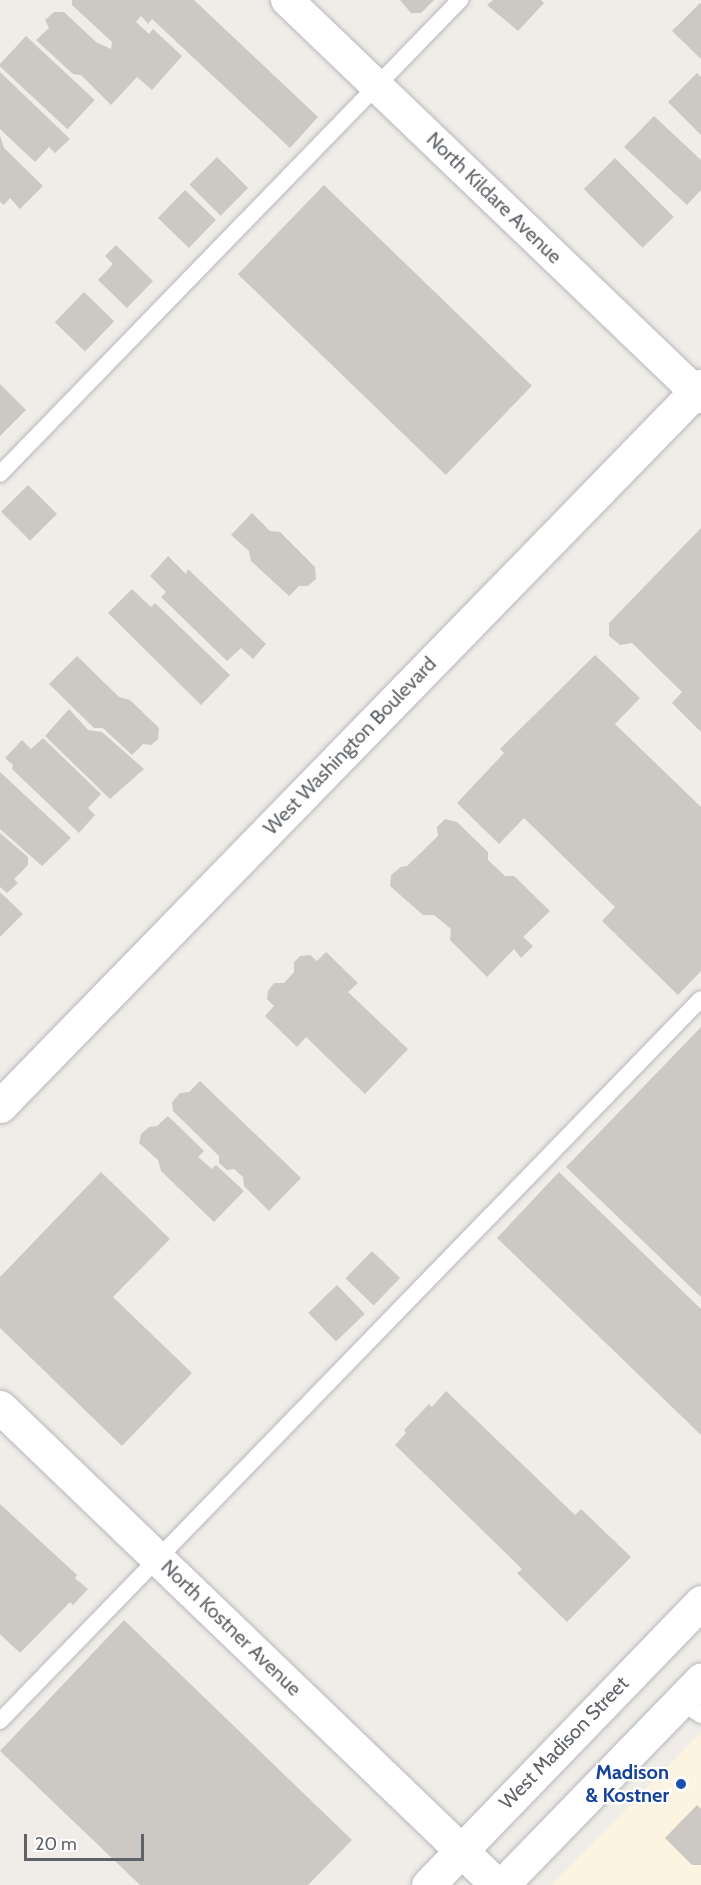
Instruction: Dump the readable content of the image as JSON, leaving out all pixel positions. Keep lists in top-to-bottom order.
{
  "streets": {
    "street": [
      "North Kildare Avenue",
      "West Washington Boulevard",
      "North Kostner Avenue",
      "West Madison Street"
    ]
  },
  "crossings": [
    ["North Kildare Avenue", "West Washington Boulevard"],
    ["North Kostner Avenue", "West Madison Street"]
  ],
  "places": ["Madison & Kostner"],
  "scale_bar": "20 m"
}
